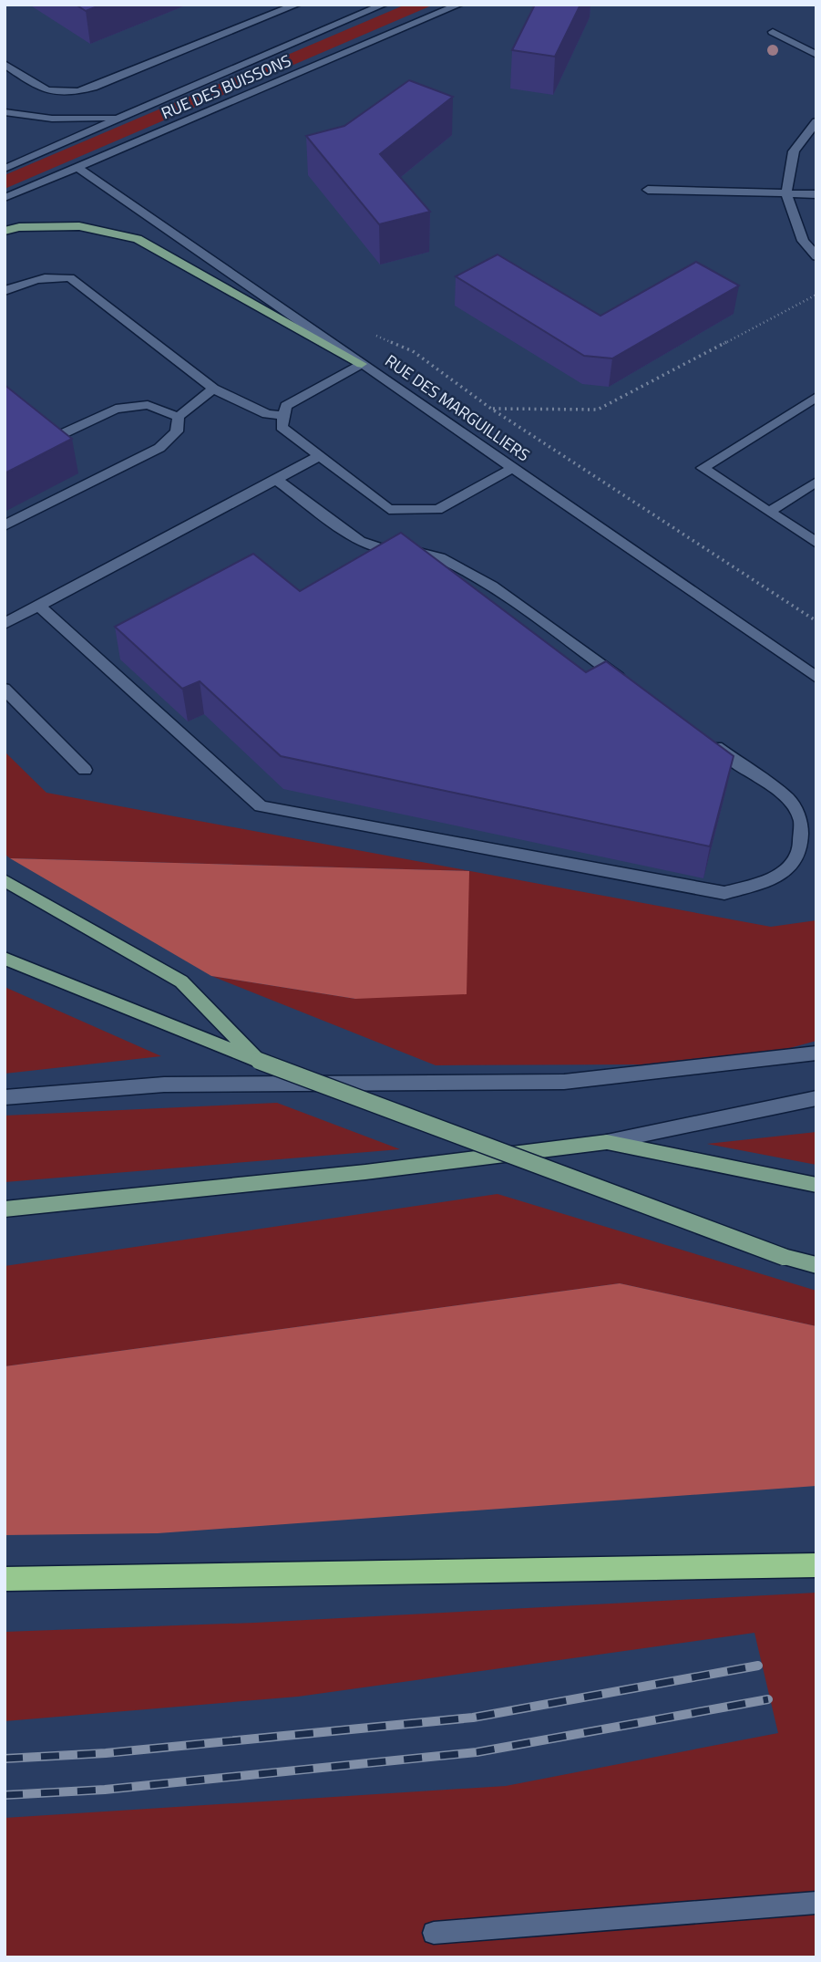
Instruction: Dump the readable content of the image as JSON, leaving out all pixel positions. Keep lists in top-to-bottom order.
{
  "streets": {
    "street": ["RUE DES BUISSONS", "RUE DES MARGUILLIERS"]
  },
  "crossings": [
    ["RUE DES BUISSONS", "RUE DES MARGUILLIERS"]
  ]
}
